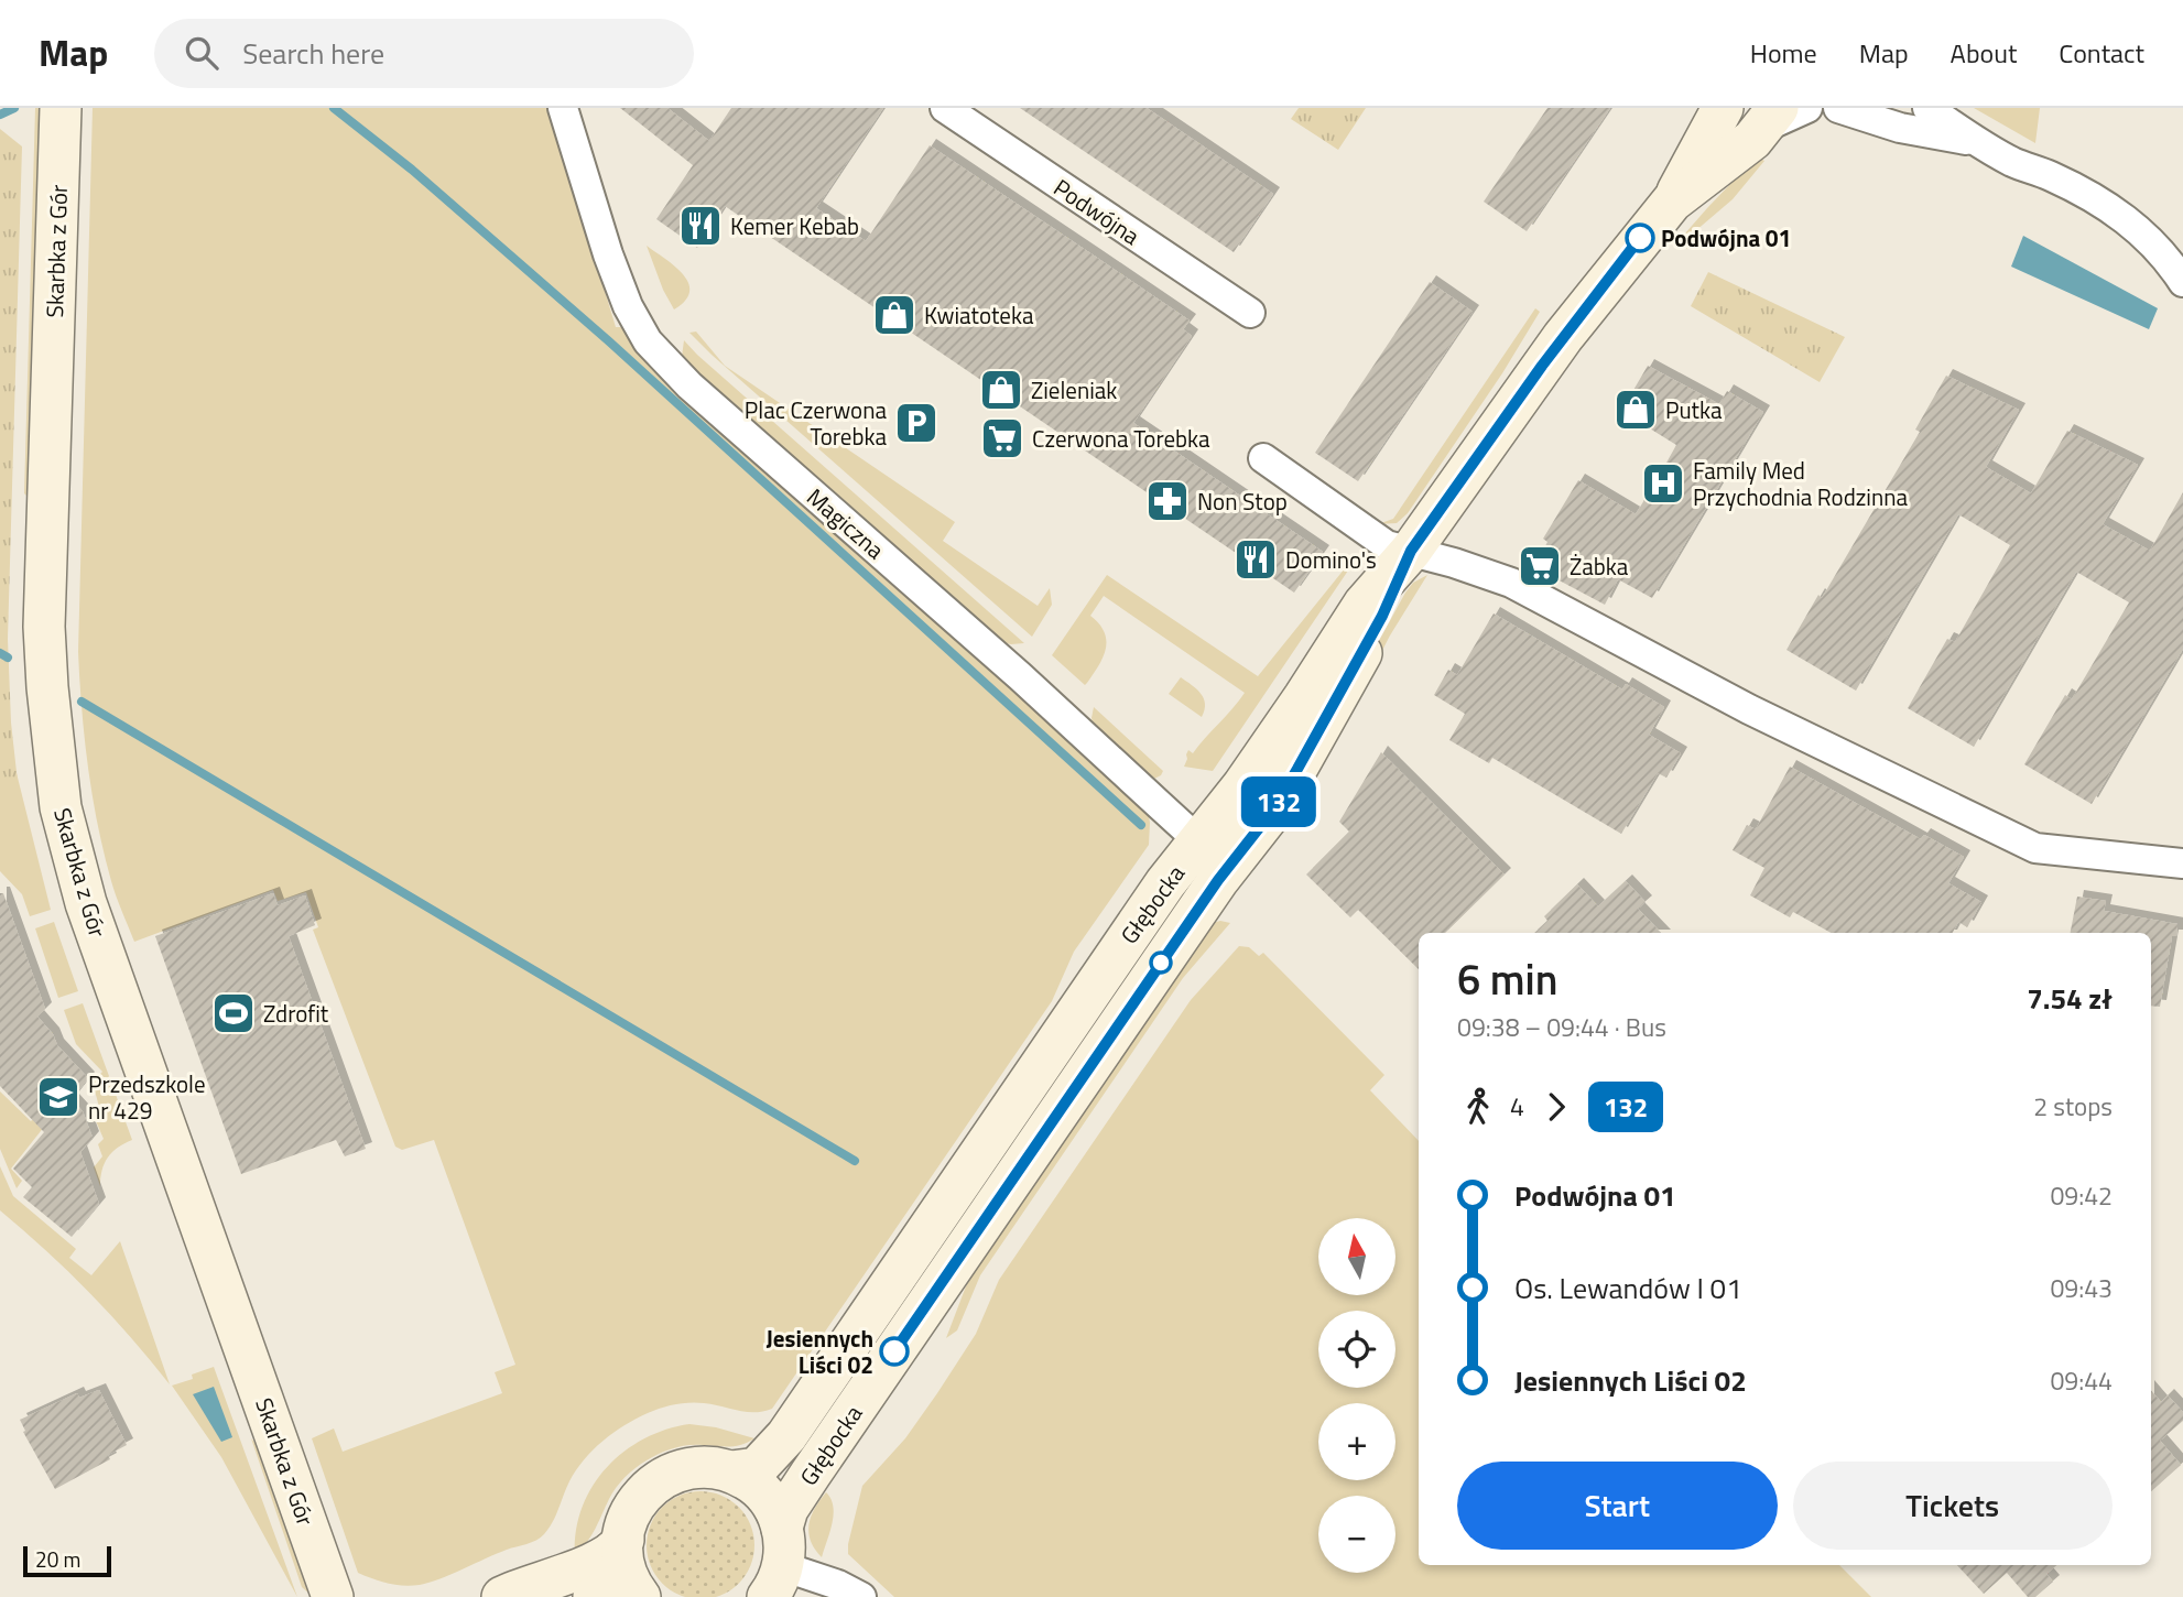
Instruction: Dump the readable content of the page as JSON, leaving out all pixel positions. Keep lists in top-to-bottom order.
{
  "streets": {
    "street": [
      "Podwójna",
      "Skarbka z Gór",
      "Magiczna",
      "Głębocka"
    ]
  },
  "crossings": [
    ["Magiczna", "Głębocka"]
  ],
  "places": {
    "restaurant": ["Kemer Kebab", "Domino's"],
    "other": ["Podwójna 01", "Jesiennych Liści 02"],
    "shop": ["Kwiatoteka", "Zieleniak", "Putka"],
    "parking": ["Plac Czerwona Torebka"],
    "supermarket": ["Czerwona Torebka", "Żabka"],
    "hospital": ["Family Med Przychodnia Rodzinna"],
    "pharmacy": ["Non Stop"],
    "sports": ["Zdrofit"],
    "school or university": ["Przedszkole nr 429"]
  },
  "lines": ["bus line 132"],
  "scale_bar": "20 m",
  "north": "top",
  "page": {
    "header": "Map",
    "search": "Search here",
    "nav": [
      "Home",
      "Map",
      "About",
      "Contact"
    ],
    "on_map": "132",
    "heading": ["6 min", "09:38 – 09:44 · Bus", "7.54 zł"],
    "legs": ["4", "132", "2 stops"],
    "list": [
      {
        "name": "Podwójna 01",
        "value": "09:42"
      },
      {
        "name": "Os. Lewandów I 01",
        "value": "09:43"
      },
      {
        "name": "Jesiennych Liści 02",
        "value": "09:44"
      }
    ],
    "map_buttons": ["+", "−"],
    "buttons": ["Start", "Tickets"],
    "scale": "20 m"
  }
}
